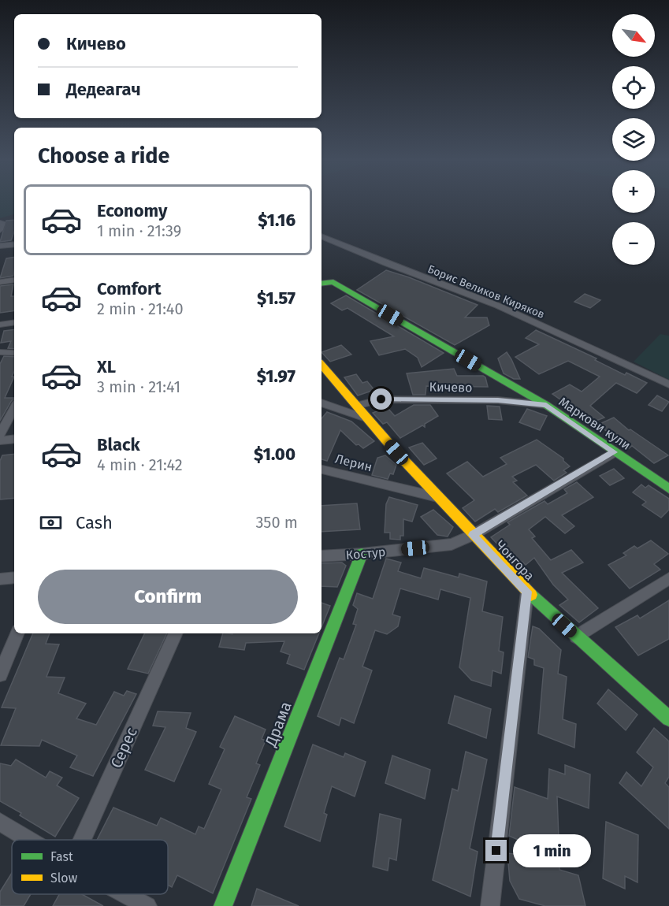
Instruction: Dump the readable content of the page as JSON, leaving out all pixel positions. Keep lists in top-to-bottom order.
{
  "streets": {
    "street": [
      "Борис Великов Киряков",
      "Кичево",
      "Маркови кули",
      "Лерин",
      "Костур",
      "Чонгора",
      "Драма",
      "Серес"
    ]
  },
  "crossings": [
    ["Кичево", "Маркови кули"],
    ["Кичево", "Чонгора"],
    ["Маркови кули", "Костур"],
    ["Лерин", "Чонгора"],
    ["Костур", "Чонгора"],
    ["Костур", "Драма"]
  ],
  "legend": ["Fast", "Slow"],
  "north": "bottom right",
  "page": {
    "map_buttons": ["+", "−"],
    "banner": ["Кичево", "Дедеагач"],
    "heading": "Choose a ride",
    "list": [
      {
        "name": "Economy",
        "note": "1 min · 21:39",
        "value": "$1.16"
      },
      {
        "name": "Comfort",
        "note": "2 min · 21:40",
        "value": "$1.57"
      },
      {
        "name": "XL",
        "note": "3 min · 21:41",
        "value": "$1.97"
      },
      {
        "name": "Black",
        "note": "4 min · 21:42",
        "value": "$1.00"
      }
    ],
    "pay": ["Cash", "350 m"],
    "buttons": "Confirm",
    "bubble": "1 min"
  }
}
